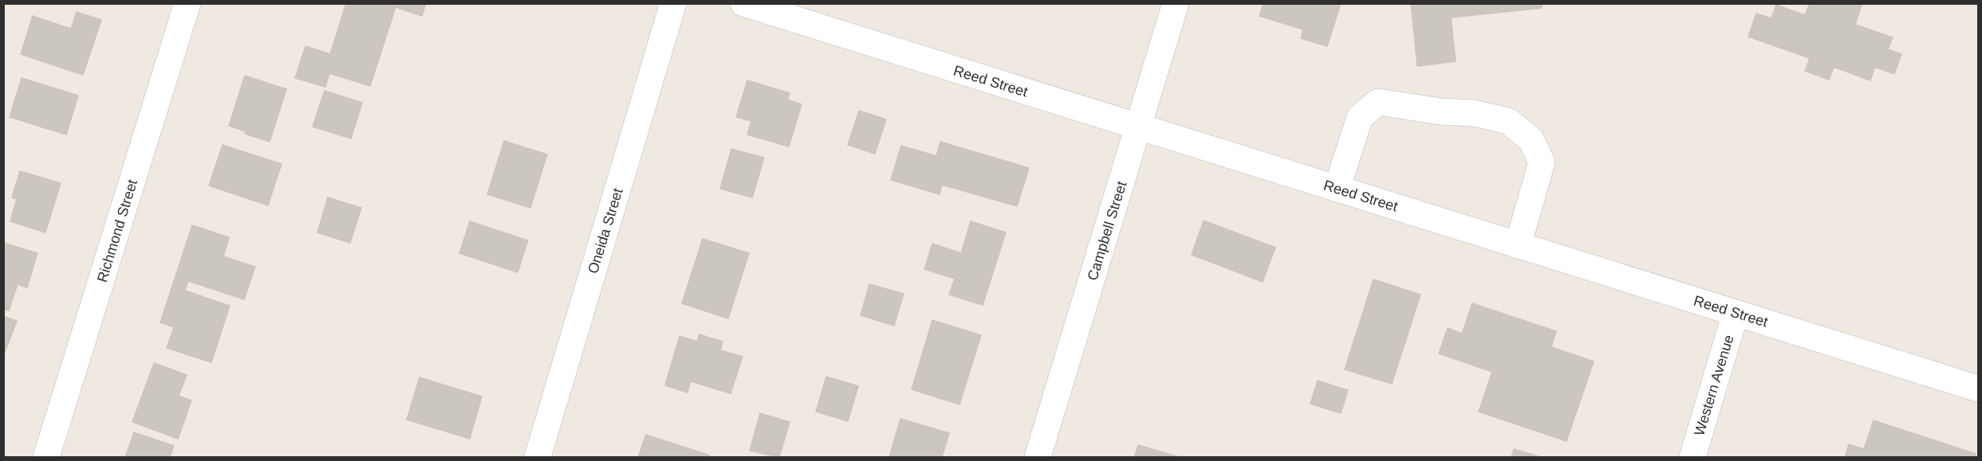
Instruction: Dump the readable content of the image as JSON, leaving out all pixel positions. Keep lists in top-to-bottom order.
{
  "streets": {
    "street": [
      "Reed Street",
      "Richmond Street",
      "Oneida Street",
      "Campbell Street",
      "Western Avenue"
    ]
  },
  "crossings": [
    ["Reed Street", "Campbell Street"],
    ["Reed Street", "Western Avenue"]
  ]
}
